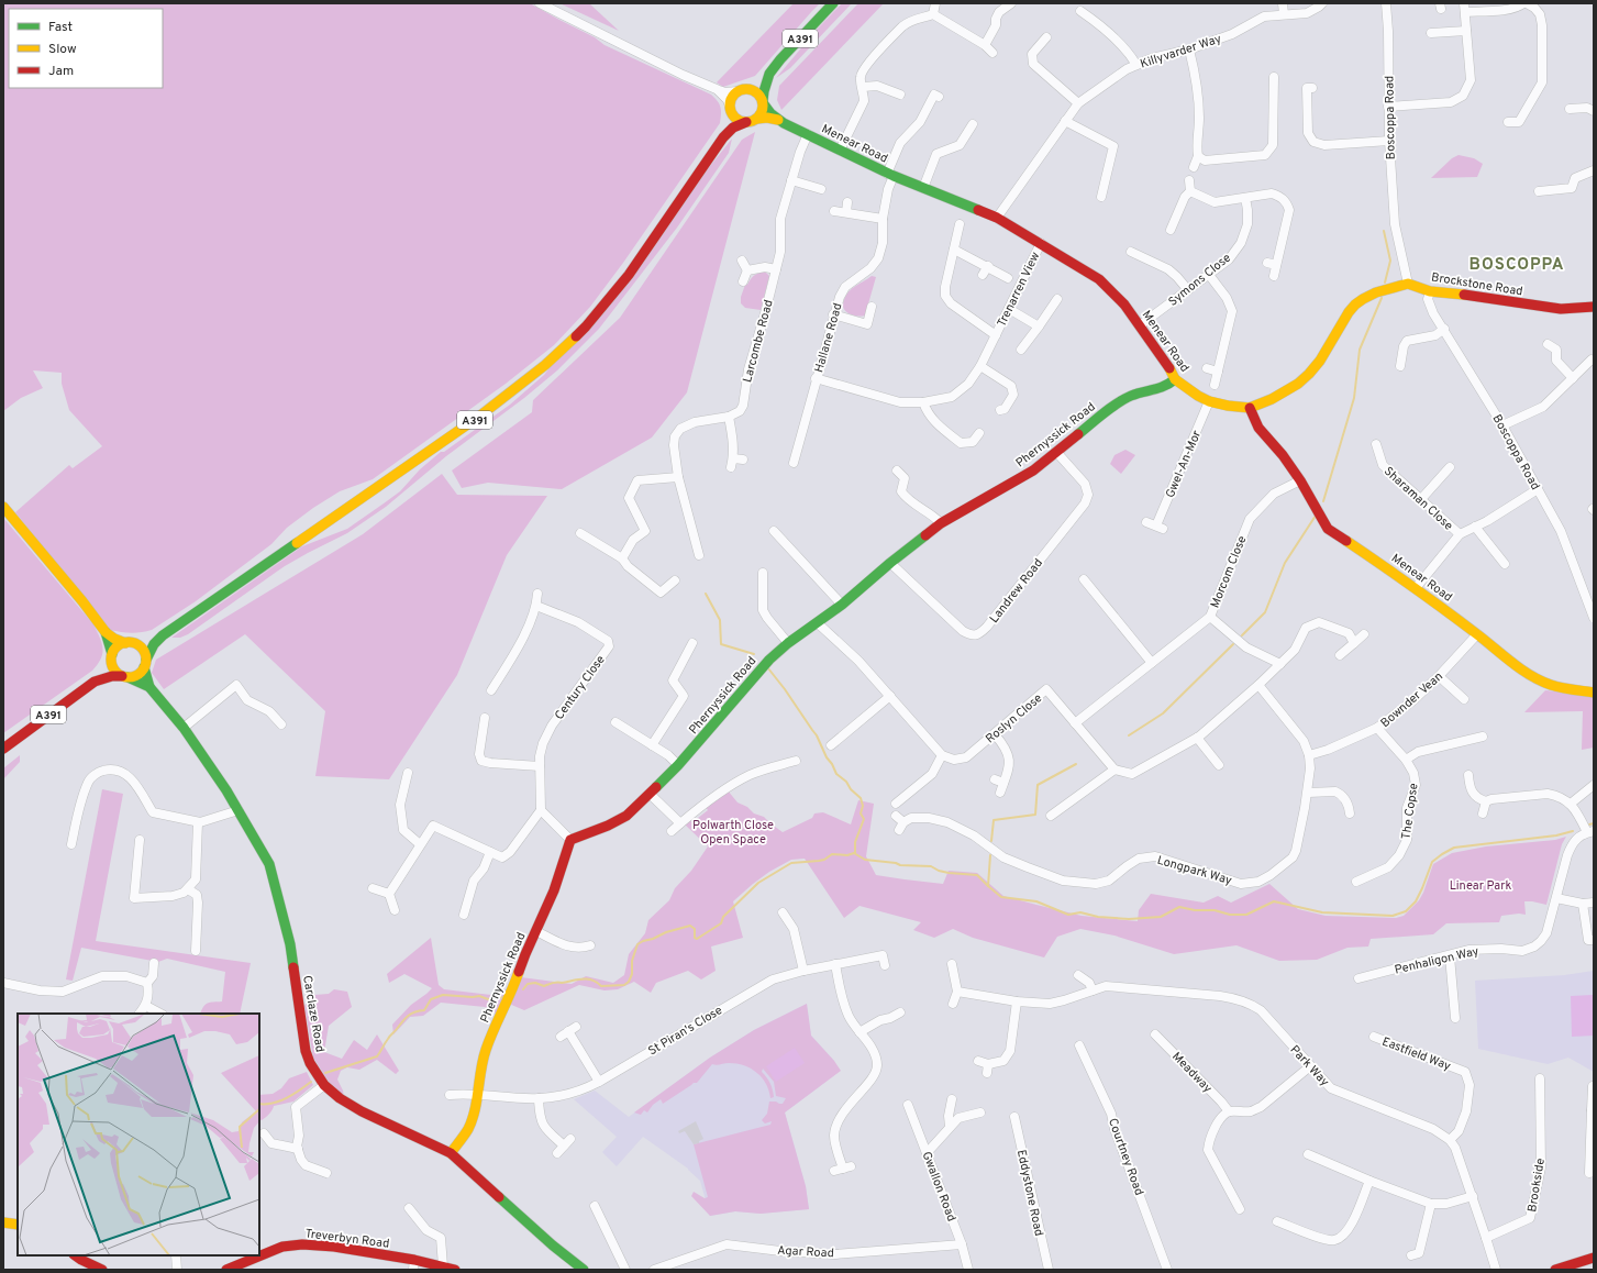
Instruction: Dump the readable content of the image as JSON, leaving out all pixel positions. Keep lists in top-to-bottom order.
{
  "streets": {
    "main road": [
      "A391",
      "Menear Road",
      "Brockstone Road",
      "Phernyssick Road",
      "Carclaze Road",
      "Treverbyn Road"
    ],
    "street": [
      "Killyvarder Way",
      "Boscoppa Road",
      "Symons Close",
      "Trenarren View",
      "Hallane Road",
      "Larcombe Road",
      "Gwel-An-Mor",
      "Sharaman Close",
      "Morcom Close",
      "Landrew Road",
      "Century Close",
      "Bownder Vean",
      "Roslyn Close",
      "The Copse",
      "Longpark Way",
      "Penhaligon Way",
      "St Piran's Close",
      "Eastfield Way",
      "Park Way",
      "Meadway",
      "Courtney Road",
      "Brookside",
      "Gwallon Road",
      "Eddystone Road",
      "Agar Road"
    ]
  },
  "crossings": [
    ["A391", "Menear Road"],
    ["A391", "Carclaze Road"],
    ["Killyvarder Way", "Menear Road"],
    ["Boscoppa Road", "Brockstone Road"],
    ["Menear Road", "Symons Close"],
    ["Menear Road", "Trenarren View"],
    ["Menear Road", "Hallane Road"],
    ["Menear Road", "Larcombe Road"],
    ["Menear Road", "Phernyssick Road"],
    ["Menear Road", "Gwel-An-Mor"],
    ["Menear Road", "Sharaman Close"],
    ["Menear Road", "Morcom Close"],
    ["Menear Road", "Bownder Vean"],
    ["Trenarren View", "Hallane Road"],
    ["Phernyssick Road", "Landrew Road"],
    ["Phernyssick Road", "Carclaze Road"],
    ["Phernyssick Road", "St Piran's Close"],
    ["Morcom Close", "Roslyn Close"],
    ["Bownder Vean", "The Copse"],
    ["Bownder Vean", "Longpark Way"],
    ["Eastfield Way", "Park Way"],
    ["Gwallon Road", "Agar Road"]
  ],
  "districts": ["BOSCOPPA"],
  "parks": ["Polwarth Close Open Space", "Linear Park"],
  "legend": ["Fast", "Slow", "Jam"]
}
